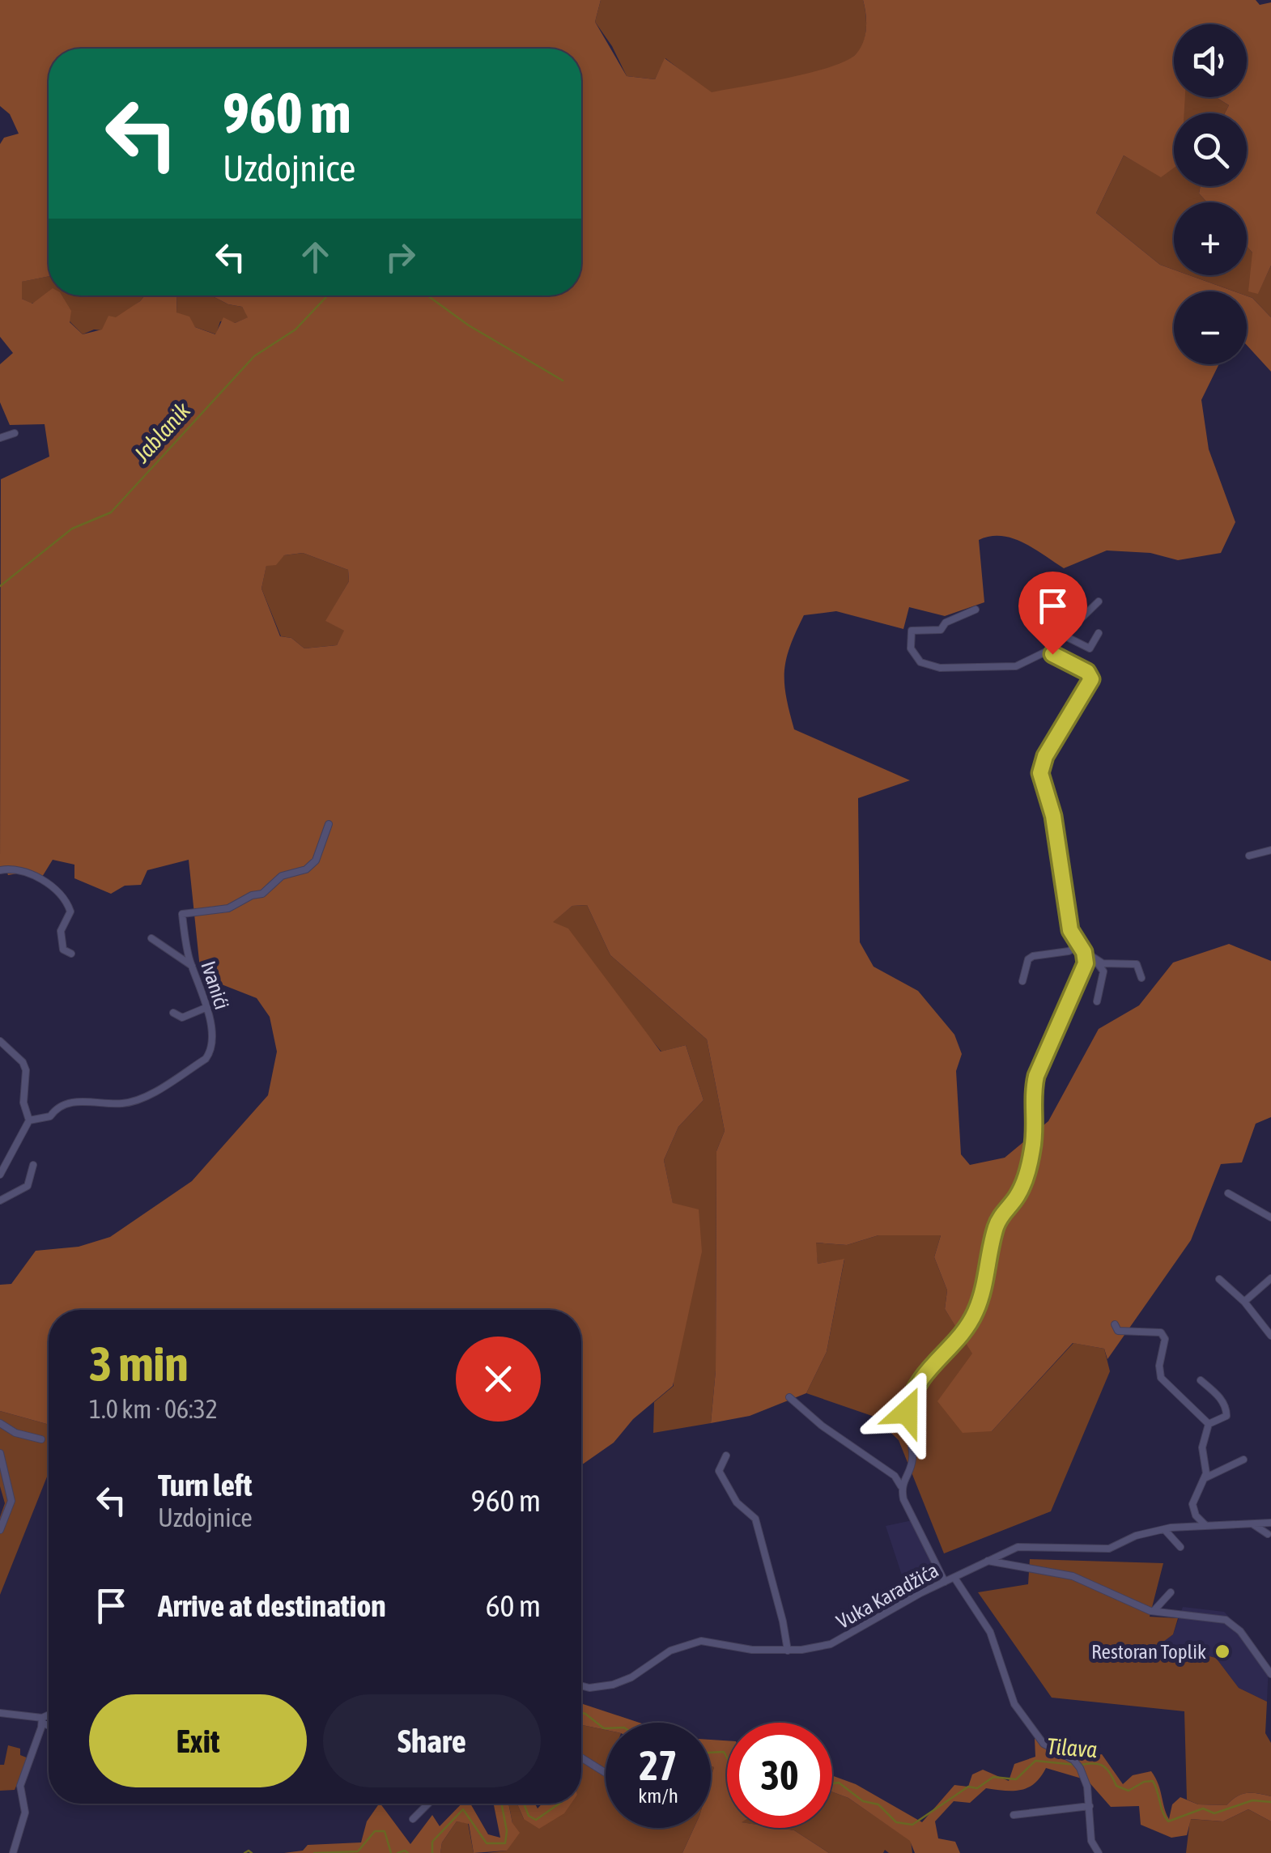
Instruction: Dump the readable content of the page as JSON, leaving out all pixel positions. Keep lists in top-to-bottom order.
{
  "streets": {
    "street": ["Ivanići", "Vuka Karadžića"]
  },
  "water": ["Jablanik", "Tilava"],
  "places": ["Restoran Toplik"],
  "page": {
    "map_buttons": ["+", "−"],
    "turn": ["960 m", "Uzdojnice"],
    "heading": ["3 min", "1.0 km · 06:32"],
    "list": [
      {
        "name": "Turn left",
        "note": "Uzdojnice",
        "value": "960 m"
      },
      {
        "name": "Arrive at destination",
        "value": "60 m"
      }
    ],
    "buttons": ["Exit", "Share"],
    "speed": "27 km/h",
    "limit": "30"
  }
}
